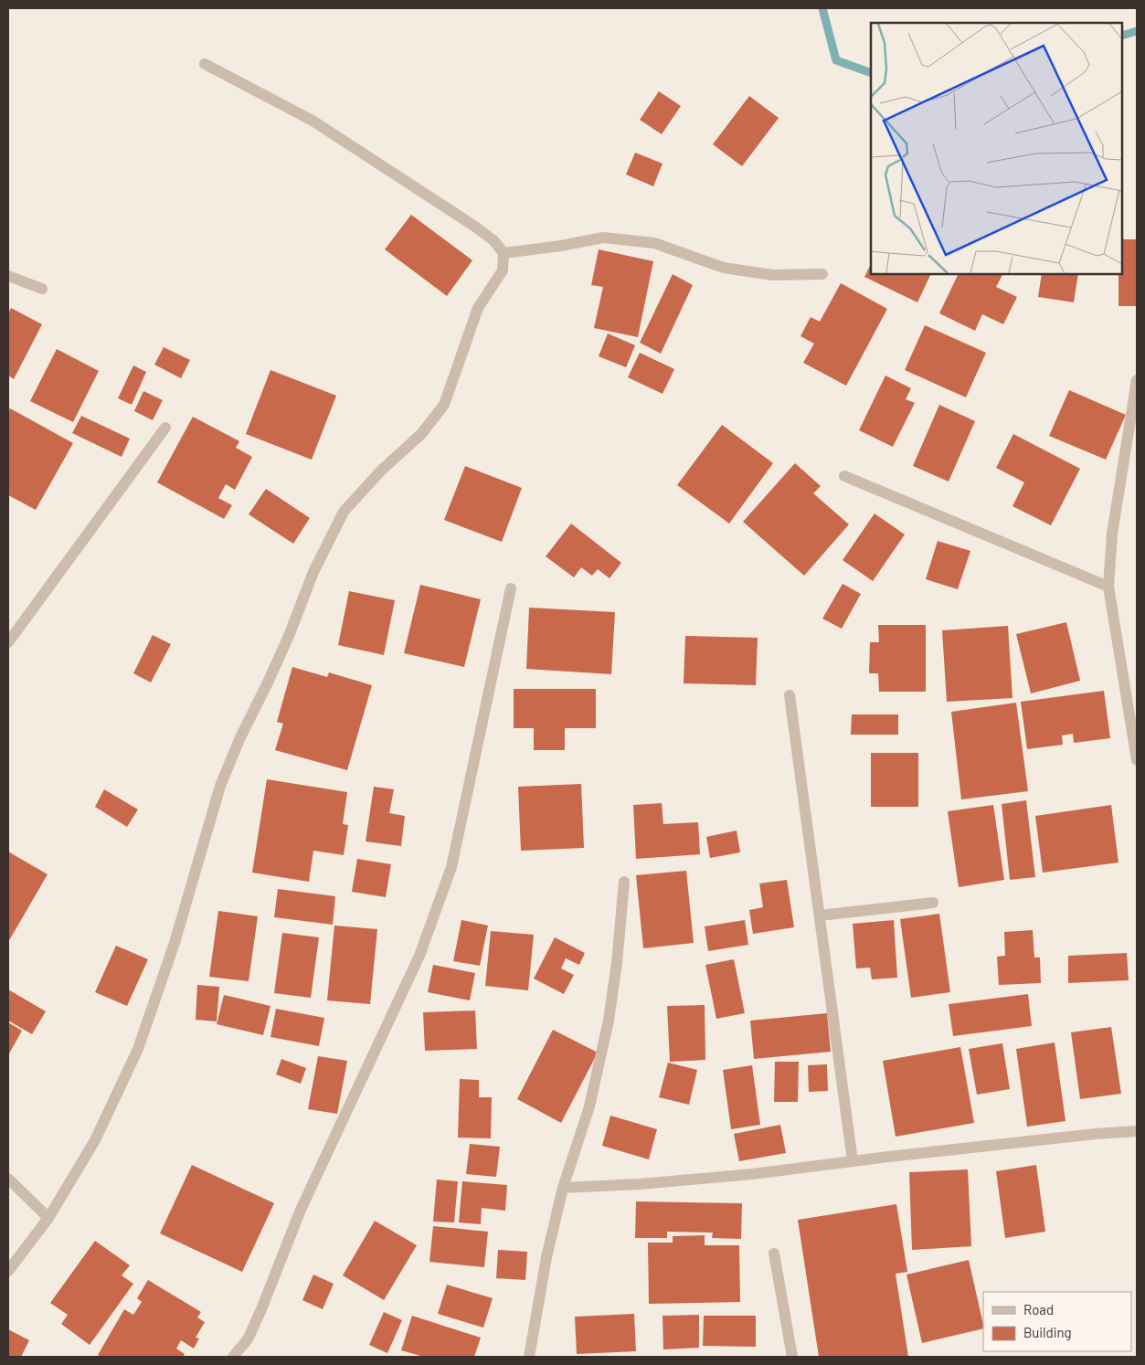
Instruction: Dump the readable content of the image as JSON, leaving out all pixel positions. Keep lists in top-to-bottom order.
{
  "legend": ["Road", "Building"]
}
